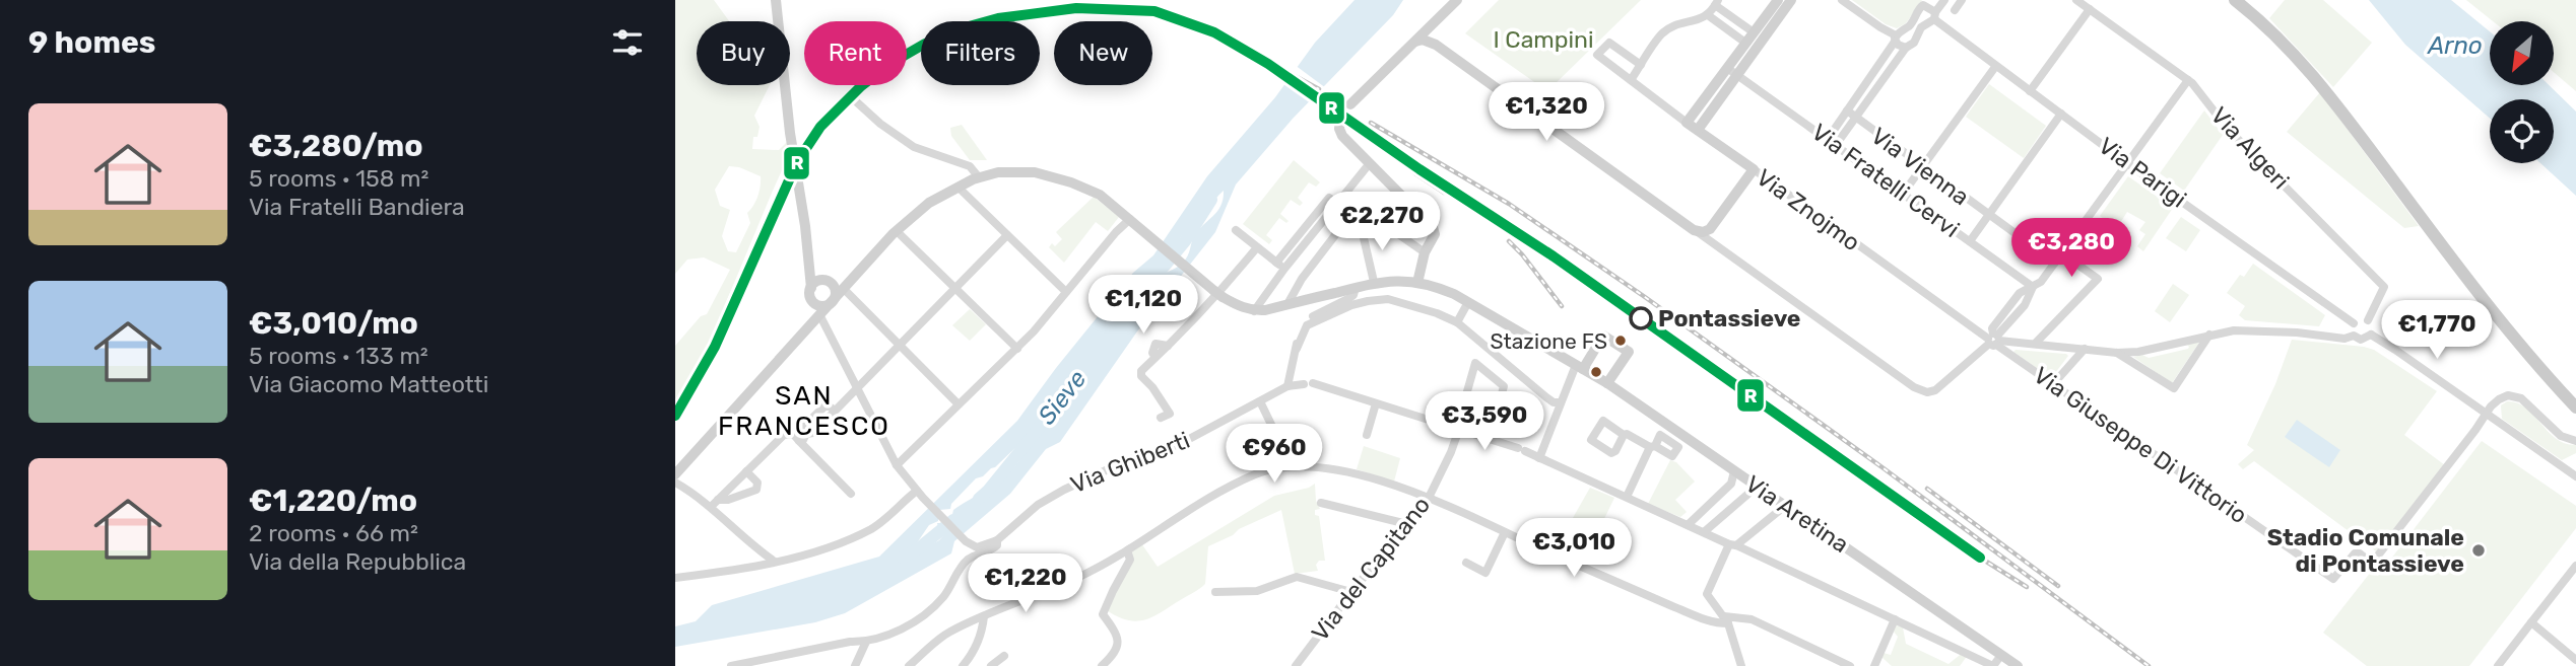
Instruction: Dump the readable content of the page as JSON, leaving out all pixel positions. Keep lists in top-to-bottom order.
{
  "streets": {
    "street": [
      "Via Algeri",
      "Via Vienna",
      "Via Parigi",
      "Via Fratelli Cervi",
      "Via Znojmo",
      "Via Giuseppe Di Vittorio",
      "Via Ghiberti",
      "Via Aretina",
      "Via del Capitano"
    ]
  },
  "crossings": [
    ["Via Algeri", "Via Parigi"],
    ["Via Znojmo", "Via Giuseppe Di Vittorio"]
  ],
  "districts": ["SAN FRANCESCO"],
  "water": ["Arno", "Sieve"],
  "parks": ["I Campini"],
  "places": ["Pontassieve", "Stazione FS", "Stadio Comunale di Pontassieve"],
  "lines": ["transit line R"],
  "north": "bottom left",
  "page": {
    "heading": "9 homes",
    "chip": [
      "Buy",
      "Rent",
      "Filters",
      "New"
    ],
    "price": [
      "€1,320",
      "€2,270",
      "€3,280",
      "€1,120",
      "€1,770",
      "€3,590",
      "€960",
      "€3,010",
      "€1,220"
    ],
    "list": [
      {
        "name": "€3,280/mo",
        "note": "5 rooms · 158 m² · Via Fratelli Bandiera"
      },
      {
        "name": "€3,010/mo",
        "note": "5 rooms · 133 m² · Via Giacomo Matteotti"
      },
      {
        "name": "€1,220/mo",
        "note": "2 rooms · 66 m² · Via della Repubblica"
      }
    ]
  }
}
